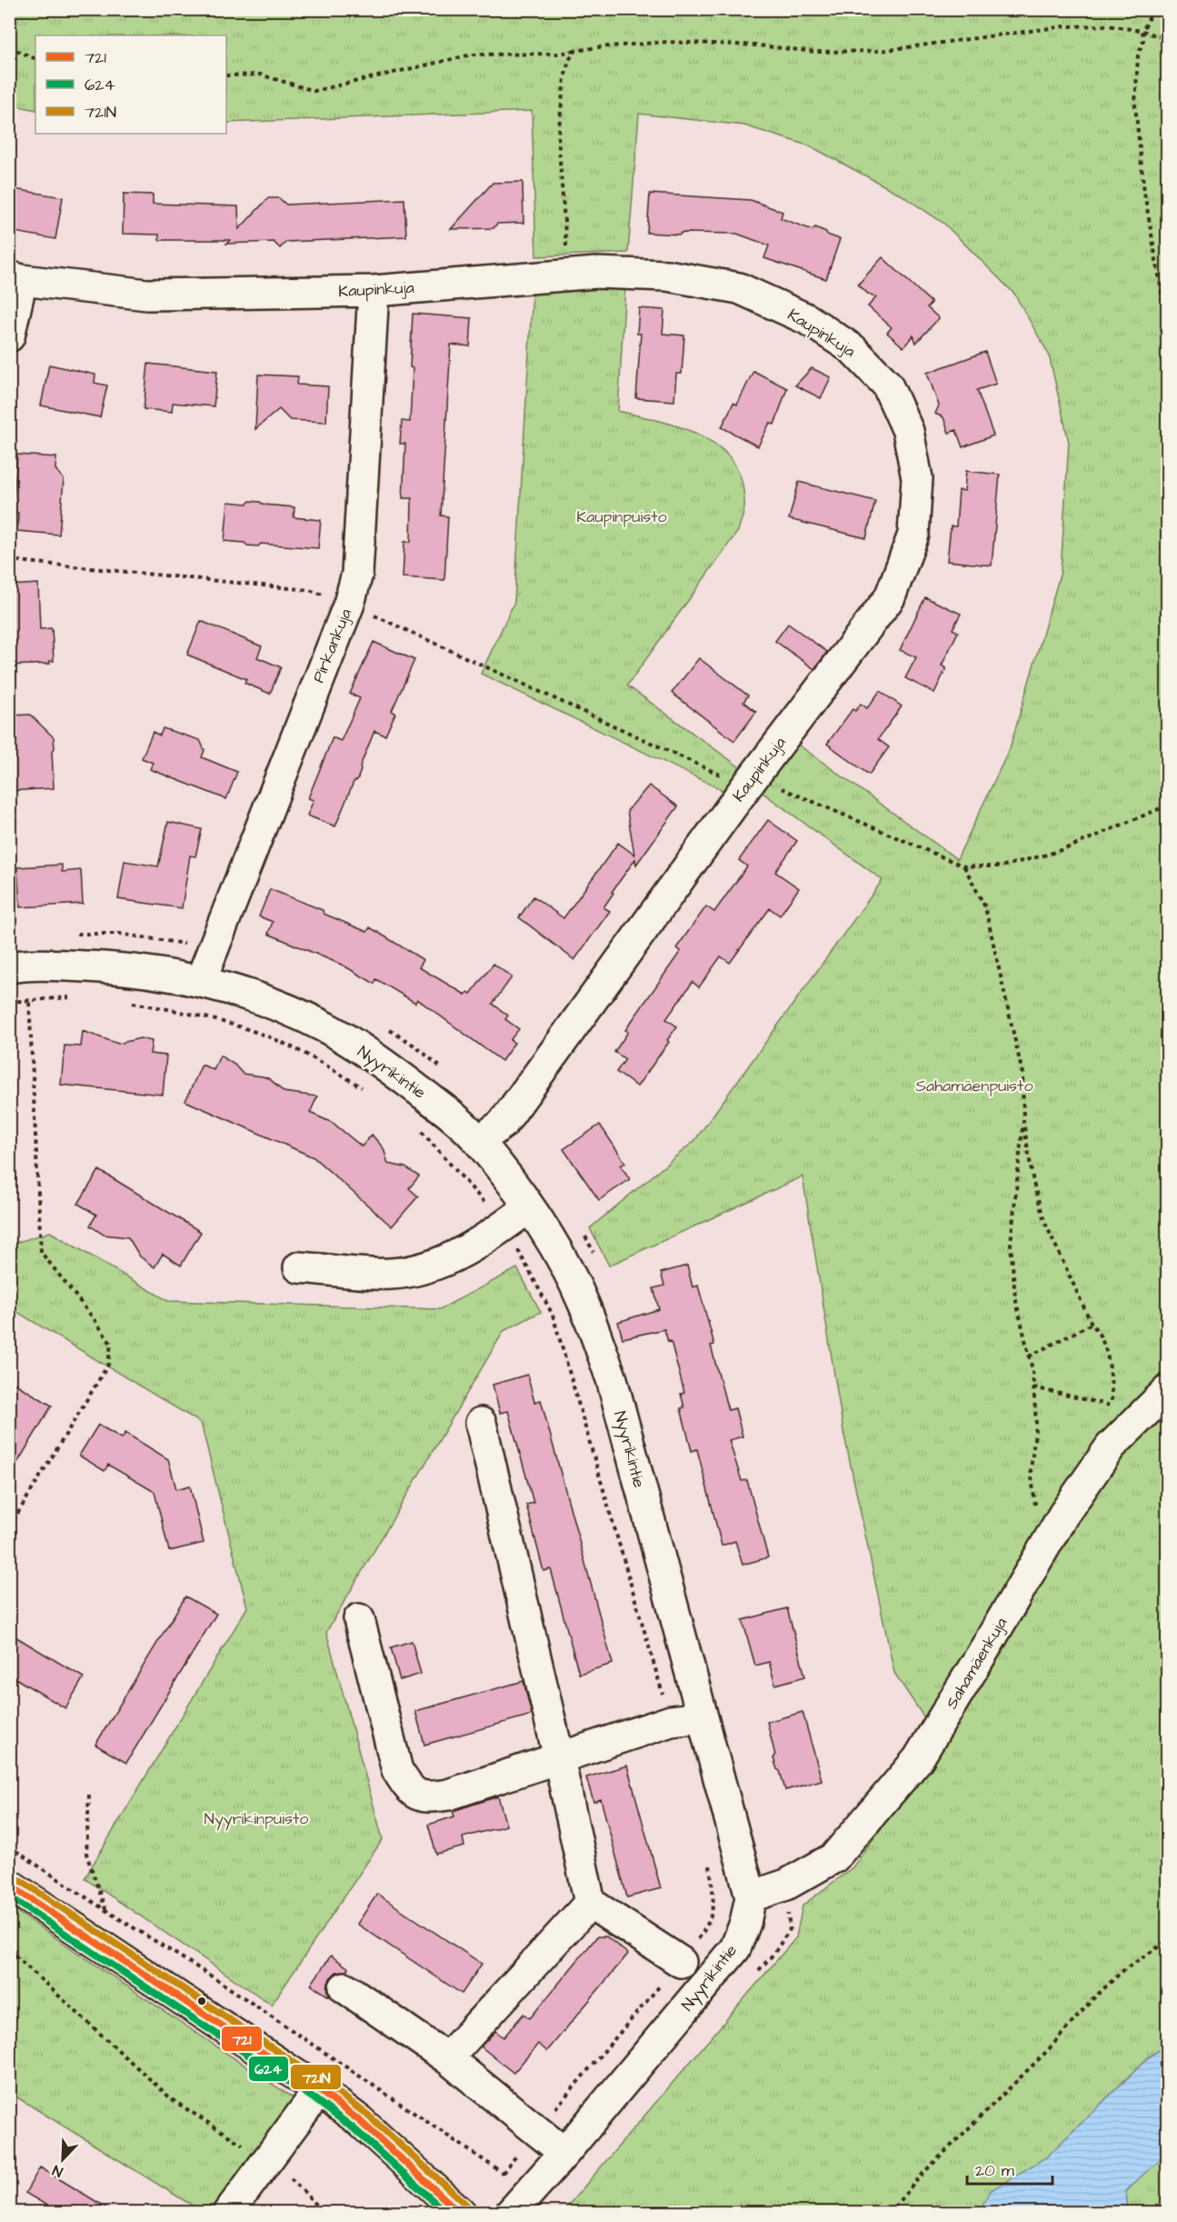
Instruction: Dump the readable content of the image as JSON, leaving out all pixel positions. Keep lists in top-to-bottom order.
{
  "streets": {
    "street": [
      "Kaupinkuja",
      "Pirkankuja",
      "Nyyrikintie",
      "Sahamäenkuja"
    ]
  },
  "crossings": [
    ["Kaupinkuja", "Pirkankuja"],
    ["Kaupinkuja", "Nyyrikintie"],
    ["Pirkankuja", "Nyyrikintie"],
    ["Nyyrikintie", "Sahamäenkuja"]
  ],
  "parks": ["Kaupinpuisto", "Sahamäenpuisto", "Nyyrikinpuisto"],
  "lines": ["transit line 721N", "transit line 721", "transit line 624"],
  "legend": ["721", "624", "721N"],
  "scale_bar": "20 m",
  "north": "bottom left"
}
